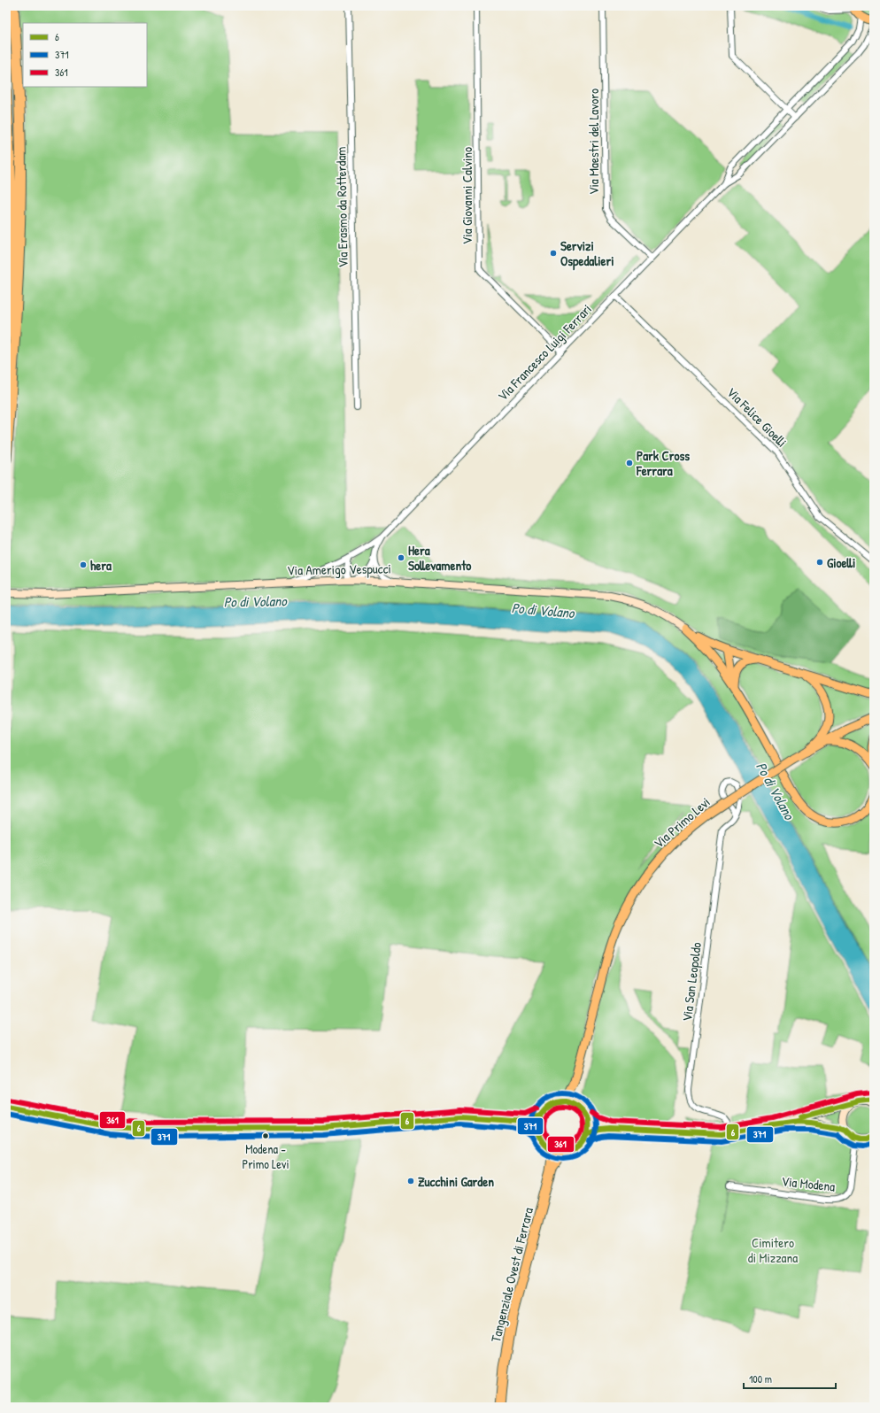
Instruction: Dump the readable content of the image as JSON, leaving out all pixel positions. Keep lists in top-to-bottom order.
{
  "streets": {
    "highway": ["Tangenziale Ovest di Ferrara"],
    "main road": ["Via Amerigo Vespucci", "Via Primo Levi"],
    "street": [
      "Via Maestri del Lavoro",
      "Via Giovanni Calvino",
      "Via Erasmo da Rotterdam",
      "Via Francesco Luigi Ferrari",
      "Via Felice Gioelli",
      "Via San Leopoldo",
      "Via Modena"
    ]
  },
  "crossings": [
    ["Via Maestri del Lavoro", "Via Francesco Luigi Ferrari"],
    ["Via Giovanni Calvino", "Via Francesco Luigi Ferrari"],
    ["Via Francesco Luigi Ferrari", "Via Felice Gioelli"],
    ["Via Francesco Luigi Ferrari", "Via Amerigo Vespucci"]
  ],
  "water": ["Po di Volano"],
  "parks": ["Cimitero di Mizzana"],
  "places": [
    "Servizi Ospedalieri",
    "Park Cross Ferrara",
    "Hera Sollevamento",
    "Gioelli",
    "hera",
    "Modena - Primo Levi",
    "Zucchini Garden"
  ],
  "lines": ["transit line 361", "transit line 371", "transit line 6"],
  "legend": ["6", "371", "361"],
  "scale_bar": "100 m"
}
